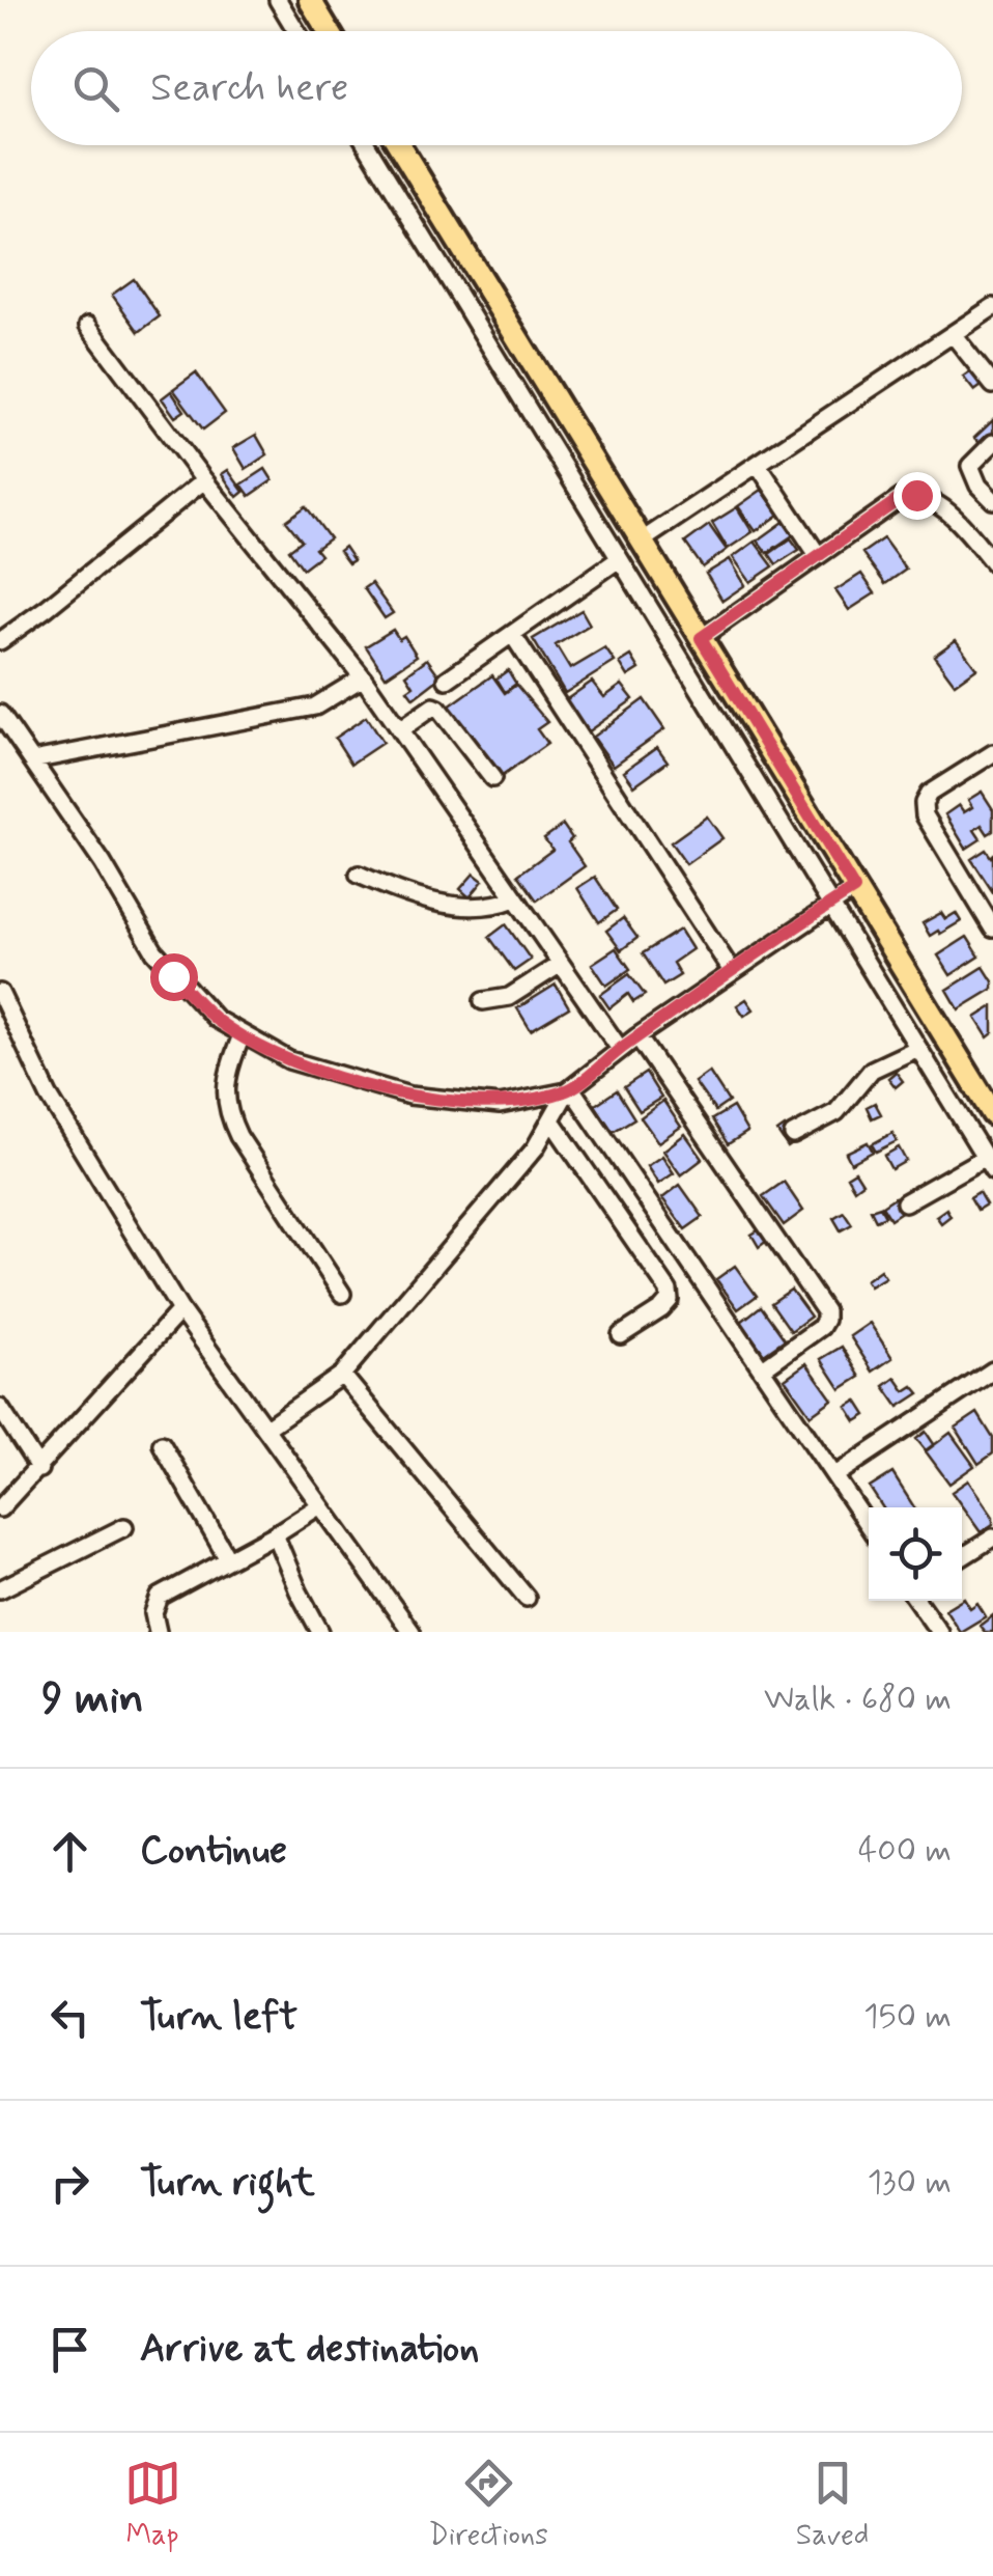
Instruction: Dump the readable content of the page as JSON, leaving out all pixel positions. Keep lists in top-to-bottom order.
{
  "page": {
    "search": "Search here",
    "heading": ["9 min", "Walk · 680 m"],
    "list": [
      ["Continue", "400 m"],
      ["Turn left", "150 m"],
      ["Turn right", "130 m"],
      "Arrive at destination"
    ],
    "nav": ["Map", "Directions", "Saved"]
  }
}
